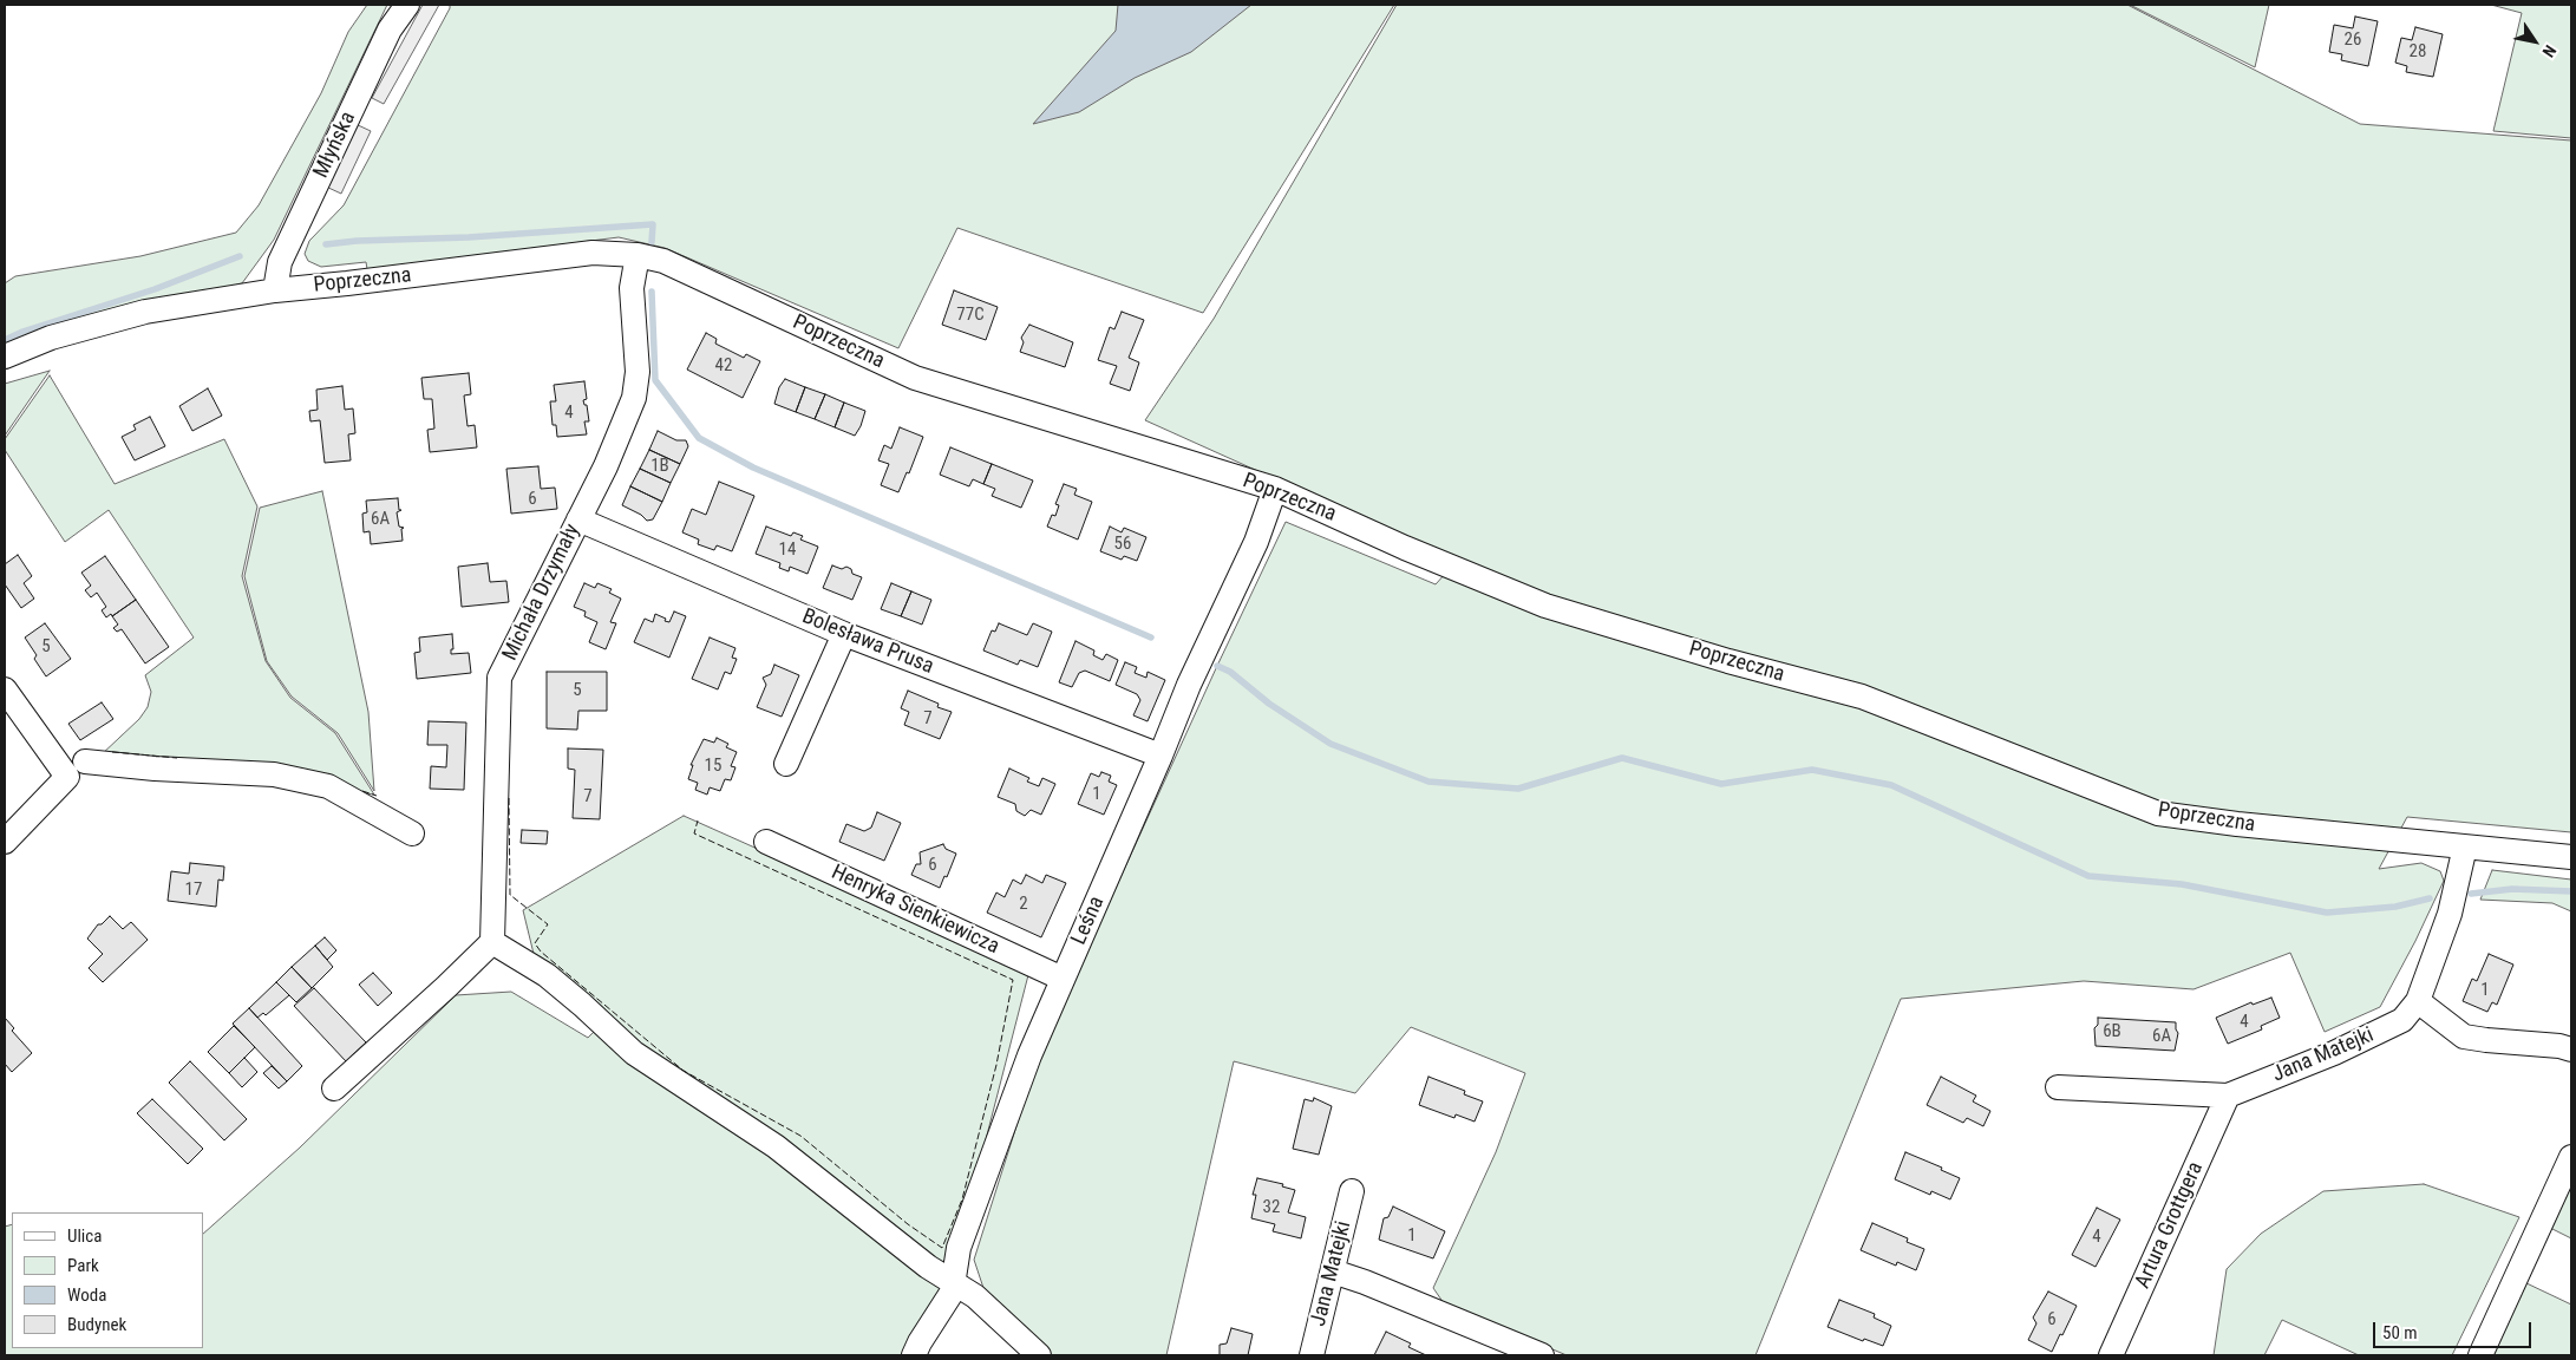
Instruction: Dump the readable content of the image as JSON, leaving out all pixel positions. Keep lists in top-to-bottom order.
{
  "streets": {
    "street": [
      "Młyńska",
      "Poprzeczna",
      "Michała Drzymały",
      "Bolesława Prusa",
      "Henryka Sienkiewicza",
      "Leśna",
      "Jana Matejki",
      "Artura Grottgera"
    ]
  },
  "crossings": [
    ["Młyńska", "Poprzeczna"],
    ["Poprzeczna", "Michała Drzymały"],
    ["Poprzeczna", "Leśna"],
    ["Poprzeczna", "Jana Matejki"],
    ["Michała Drzymały", "Bolesława Prusa"],
    ["Bolesława Prusa", "Leśna"],
    ["Henryka Sienkiewicza", "Leśna"],
    ["Jana Matejki", "Artura Grottgera"]
  ],
  "house_numbers": [
    "26",
    "28",
    "77C",
    "42",
    "4",
    "1B",
    "6",
    "6A",
    "56",
    "14",
    "5",
    "5",
    "7",
    "15",
    "1",
    "7",
    "6",
    "17",
    "2",
    "1",
    "4",
    "6B",
    "6A",
    "32",
    "1",
    "4",
    "6"
  ],
  "legend": [
    "Ulica",
    "Park",
    "Woda",
    "Budynek"
  ],
  "scale_bar": "50 m",
  "north": "bottom right"
}
